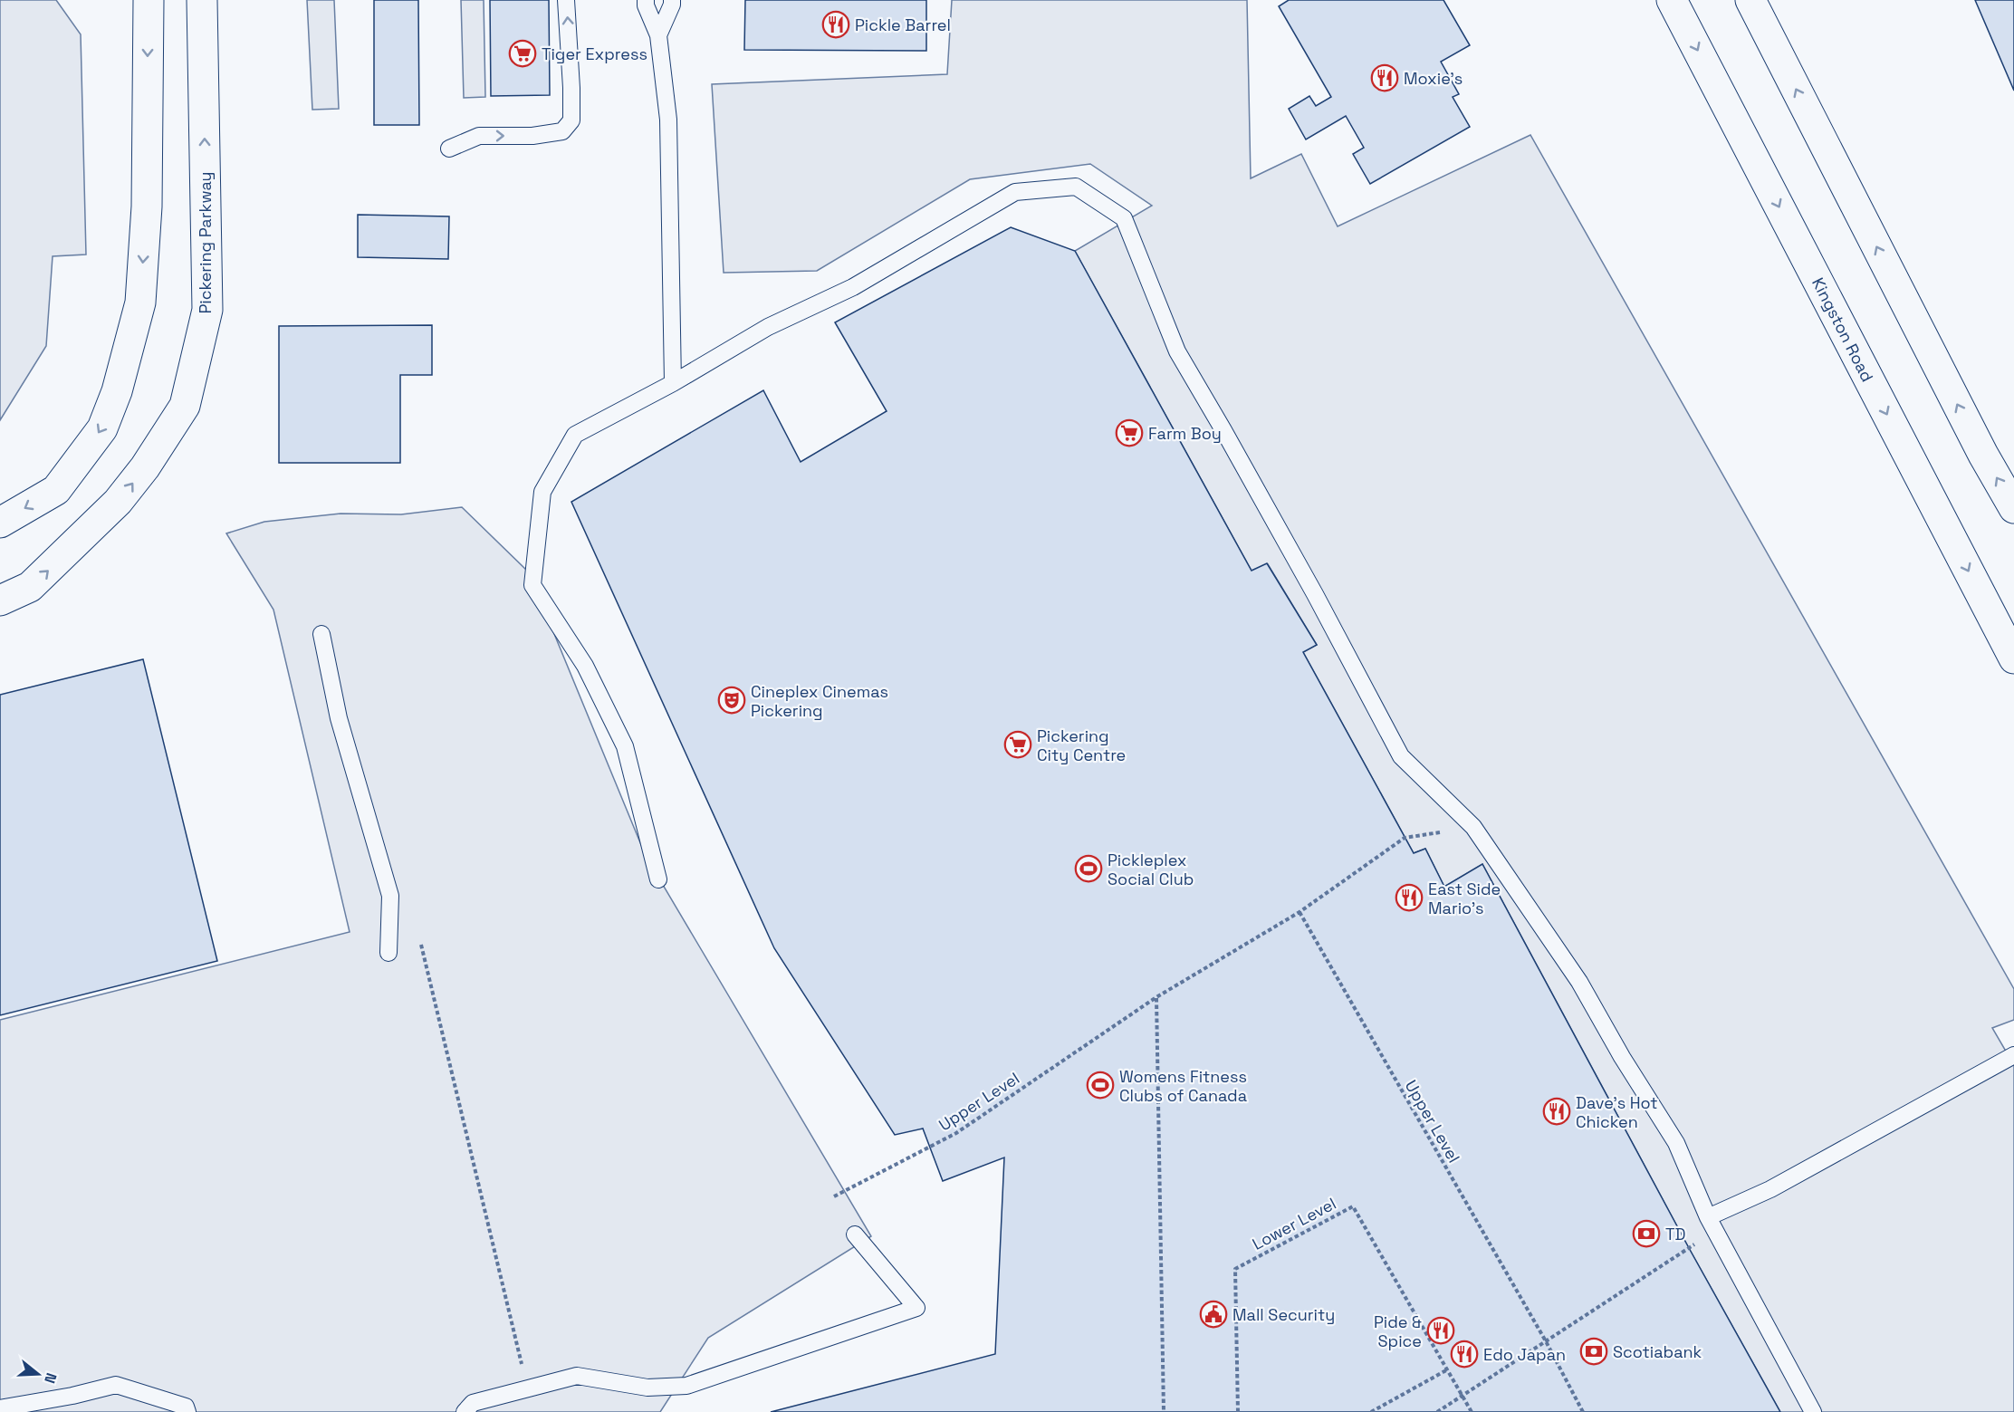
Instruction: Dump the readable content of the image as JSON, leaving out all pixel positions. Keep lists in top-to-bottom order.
{
  "streets": {
    "main road": ["Pickering Parkway", "Kingston Road"],
    "path": ["Upper Level", "Lower Level"]
  },
  "places": {
    "restaurant": [
      "Pickle Barrel",
      "Moxie's",
      "East Side Mario's",
      "Dave’s Hot Chicken",
      "Pide & Spice",
      "Edo Japan"
    ],
    "supermarket": ["Tiger Express", "Farm Boy", "Pickering City Centre"],
    "theatre": ["Cineplex Cinemas Pickering"],
    "sports": ["Pickleplex Social Club", "Womens Fitness Clubs of Canada"],
    "bank": ["TD", "Scotiabank"],
    "public building": ["Mall Security"]
  },
  "north": "right"
}
